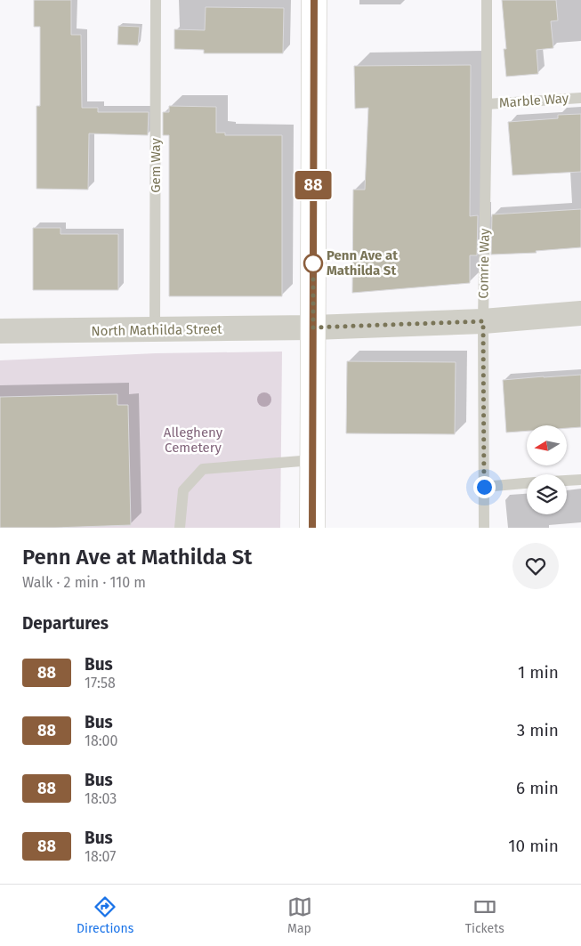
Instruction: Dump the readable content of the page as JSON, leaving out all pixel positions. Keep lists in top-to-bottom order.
{
  "streets": {
    "street": ["North Mathilda Street"],
    "lane": ["Marble Way", "Gem Way", "Comrie Way"]
  },
  "crossings": [
    ["Marble Way", "Comrie Way"],
    ["Gem Way", "North Mathilda Street"],
    ["Comrie Way", "North Mathilda Street"]
  ],
  "parks": ["Allegheny Cemetery"],
  "places": ["Penn Ave at Mathilda St"],
  "lines": ["bus line 88"],
  "north": "left",
  "page": {
    "on_map": "88",
    "heading": [
      ["Penn Ave at Mathilda St", "Walk · 2 min · 110 m"],
      "Departures"
    ],
    "list": [
      {
        "mark": "88",
        "name": "Bus",
        "note": "17:58",
        "value": "1 min"
      },
      {
        "mark": "88",
        "name": "Bus",
        "note": "18:00",
        "value": "3 min"
      },
      {
        "mark": "88",
        "name": "Bus",
        "note": "18:03",
        "value": "6 min"
      },
      {
        "mark": "88",
        "name": "Bus",
        "note": "18:07",
        "value": "10 min"
      }
    ],
    "tabs": ["Directions", "Map", "Tickets"]
  }
}
